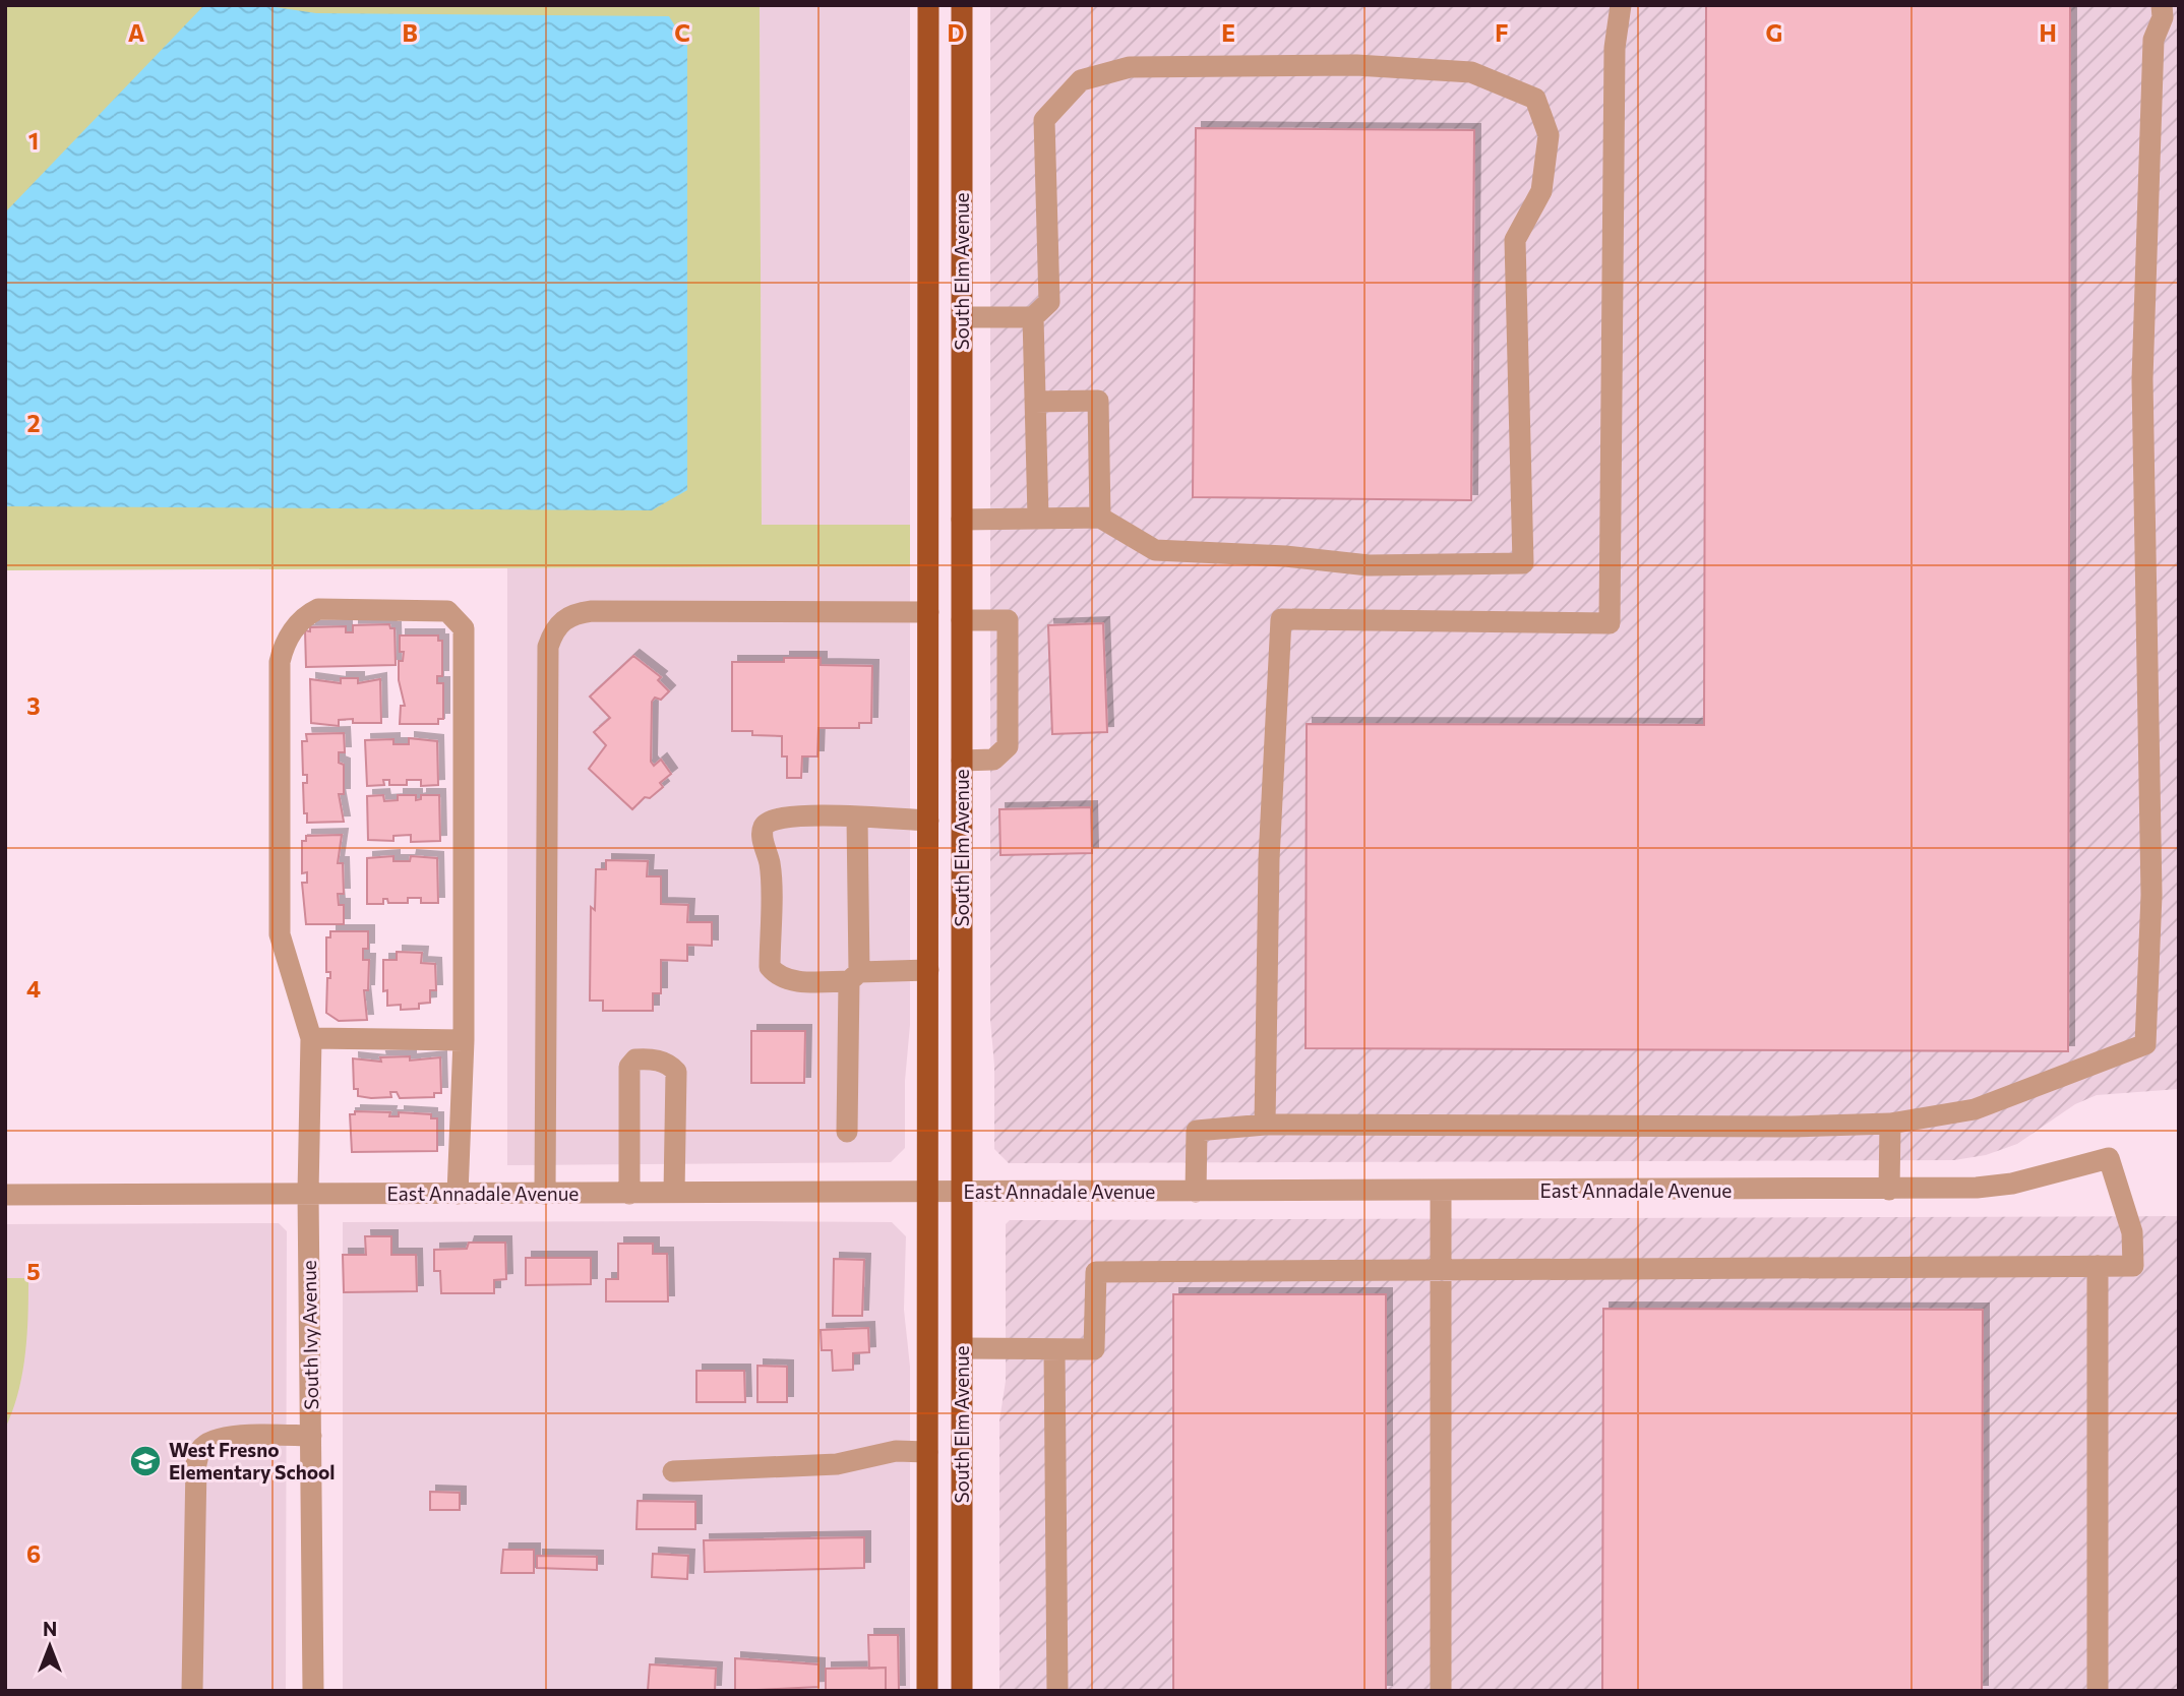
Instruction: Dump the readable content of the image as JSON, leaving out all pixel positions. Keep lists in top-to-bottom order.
{
  "streets": {
    "main road": ["South Elm Avenue"],
    "street": ["East Annadale Avenue", "South Ivy Avenue"]
  },
  "crossings": [
    ["South Elm Avenue", "East Annadale Avenue"],
    ["East Annadale Avenue", "South Ivy Avenue"]
  ],
  "places": {
    "school or university": ["West Fresno Elementary School"]
  },
  "north": "top",
  "grid": {
    "columns": [
      "A",
      "B",
      "C",
      "D",
      "E",
      "F",
      "G",
      "H"
    ],
    "rows": [
      "1",
      "2",
      "3",
      "4",
      "5",
      "6"
    ]
  }
}
